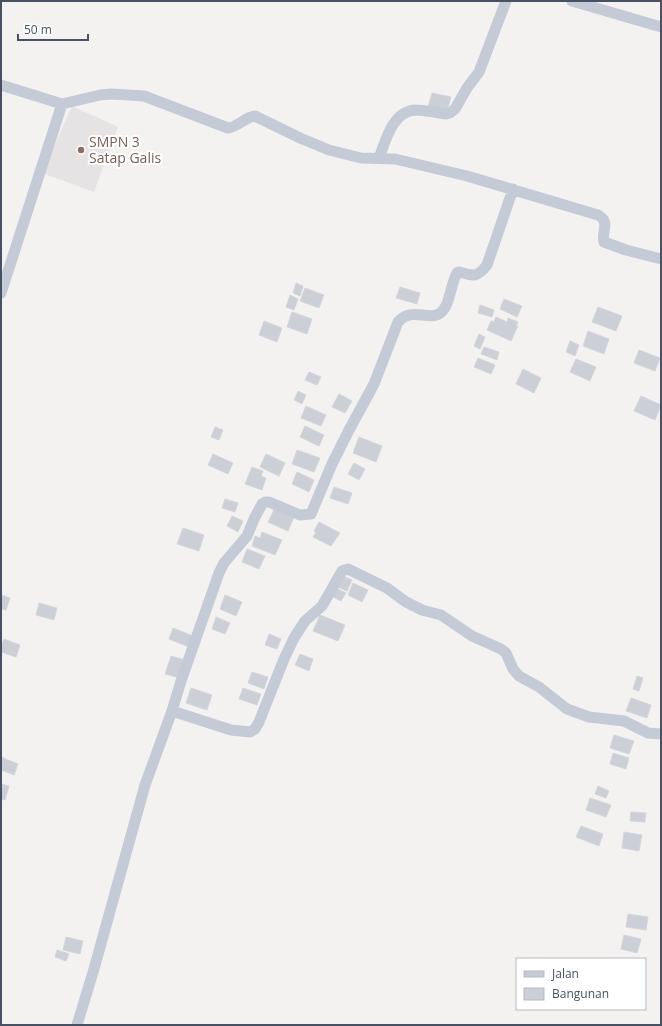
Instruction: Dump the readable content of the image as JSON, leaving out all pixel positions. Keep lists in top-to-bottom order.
{
  "places": ["SMPN 3 Satap Galis"],
  "legend": ["Jalan", "Bangunan"],
  "scale_bar": "50 m"
}
